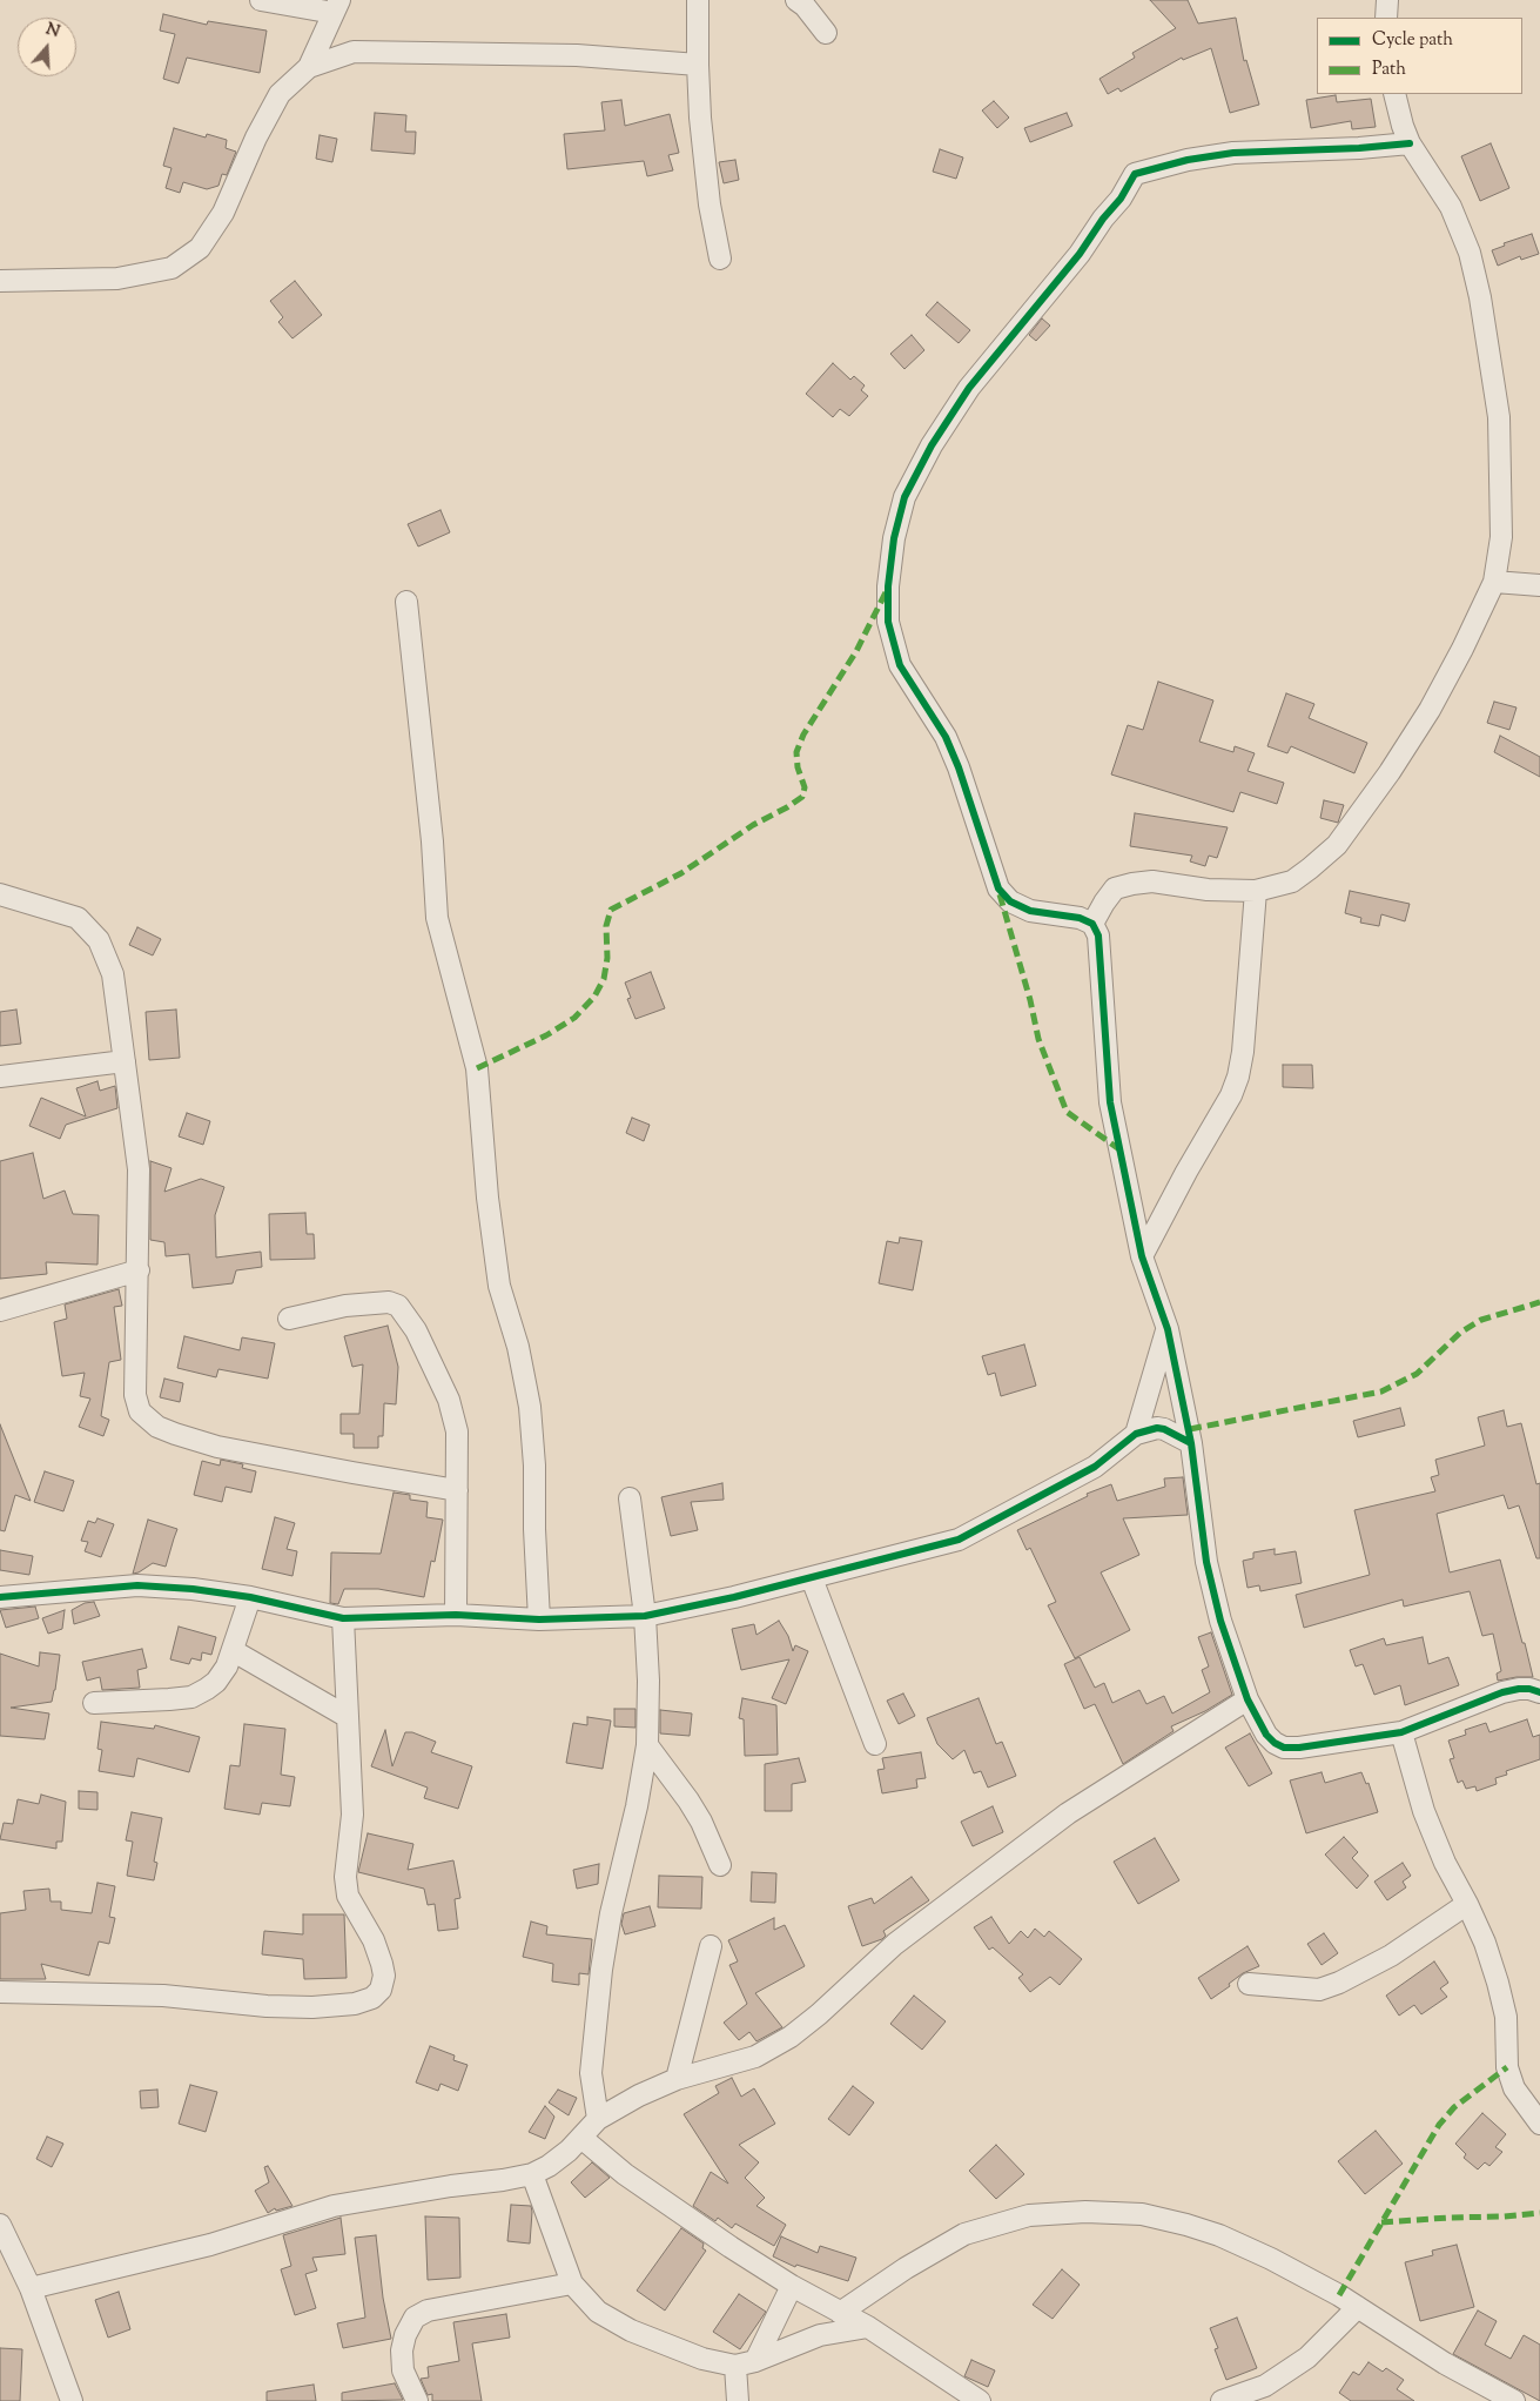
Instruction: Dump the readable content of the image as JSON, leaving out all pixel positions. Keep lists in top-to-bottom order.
{
  "legend": ["Cycle path", "Path"],
  "north": "top"
}
